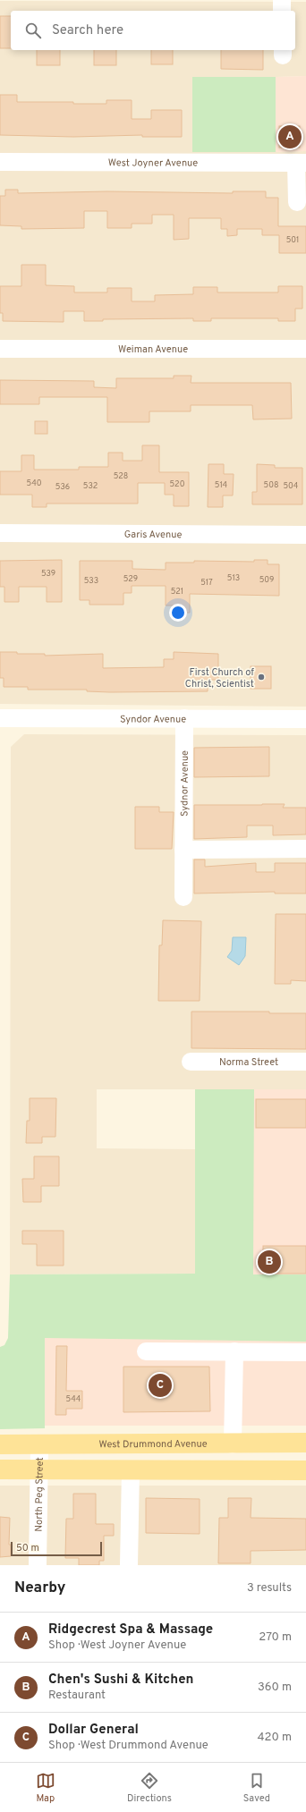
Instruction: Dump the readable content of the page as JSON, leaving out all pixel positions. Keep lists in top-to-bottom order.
{
  "streets": {
    "main road": ["West Drummond Avenue"],
    "street": [
      "West Joyner Avenue",
      "Weiman Avenue",
      "Garis Avenue",
      "Syndor Avenue",
      "Sydnor Avenue",
      "Norma Street",
      "North Peg Street"
    ]
  },
  "crossings": [
    ["Syndor Avenue", "Sydnor Avenue"],
    ["West Drummond Avenue", "North Peg Street"]
  ],
  "places": ["First Church of Christ, Scientist"],
  "house_numbers": [
    "501",
    "528",
    "540",
    "520",
    "514",
    "508",
    "532",
    "504",
    "536",
    "539",
    "513",
    "529",
    "509",
    "533",
    "517",
    "521",
    "544"
  ],
  "scale_bar": "50 m",
  "page": {
    "search": "Search here",
    "pins": ["A", "B", "C"],
    "scale": "50 m",
    "heading": ["Nearby", "3 results"],
    "list": [
      {
        "mark": "A",
        "name": "Ridgecrest Spa & Massage",
        "note": "Shop · West Joyner Avenue",
        "value": "270 m"
      },
      {
        "mark": "B",
        "name": "Chen's Sushi & Kitchen",
        "note": "Restaurant",
        "value": "360 m"
      },
      {
        "mark": "C",
        "name": "Dollar General",
        "note": "Shop · West Drummond Avenue",
        "value": "420 m"
      }
    ],
    "nav": ["Map", "Directions", "Saved"]
  }
}
